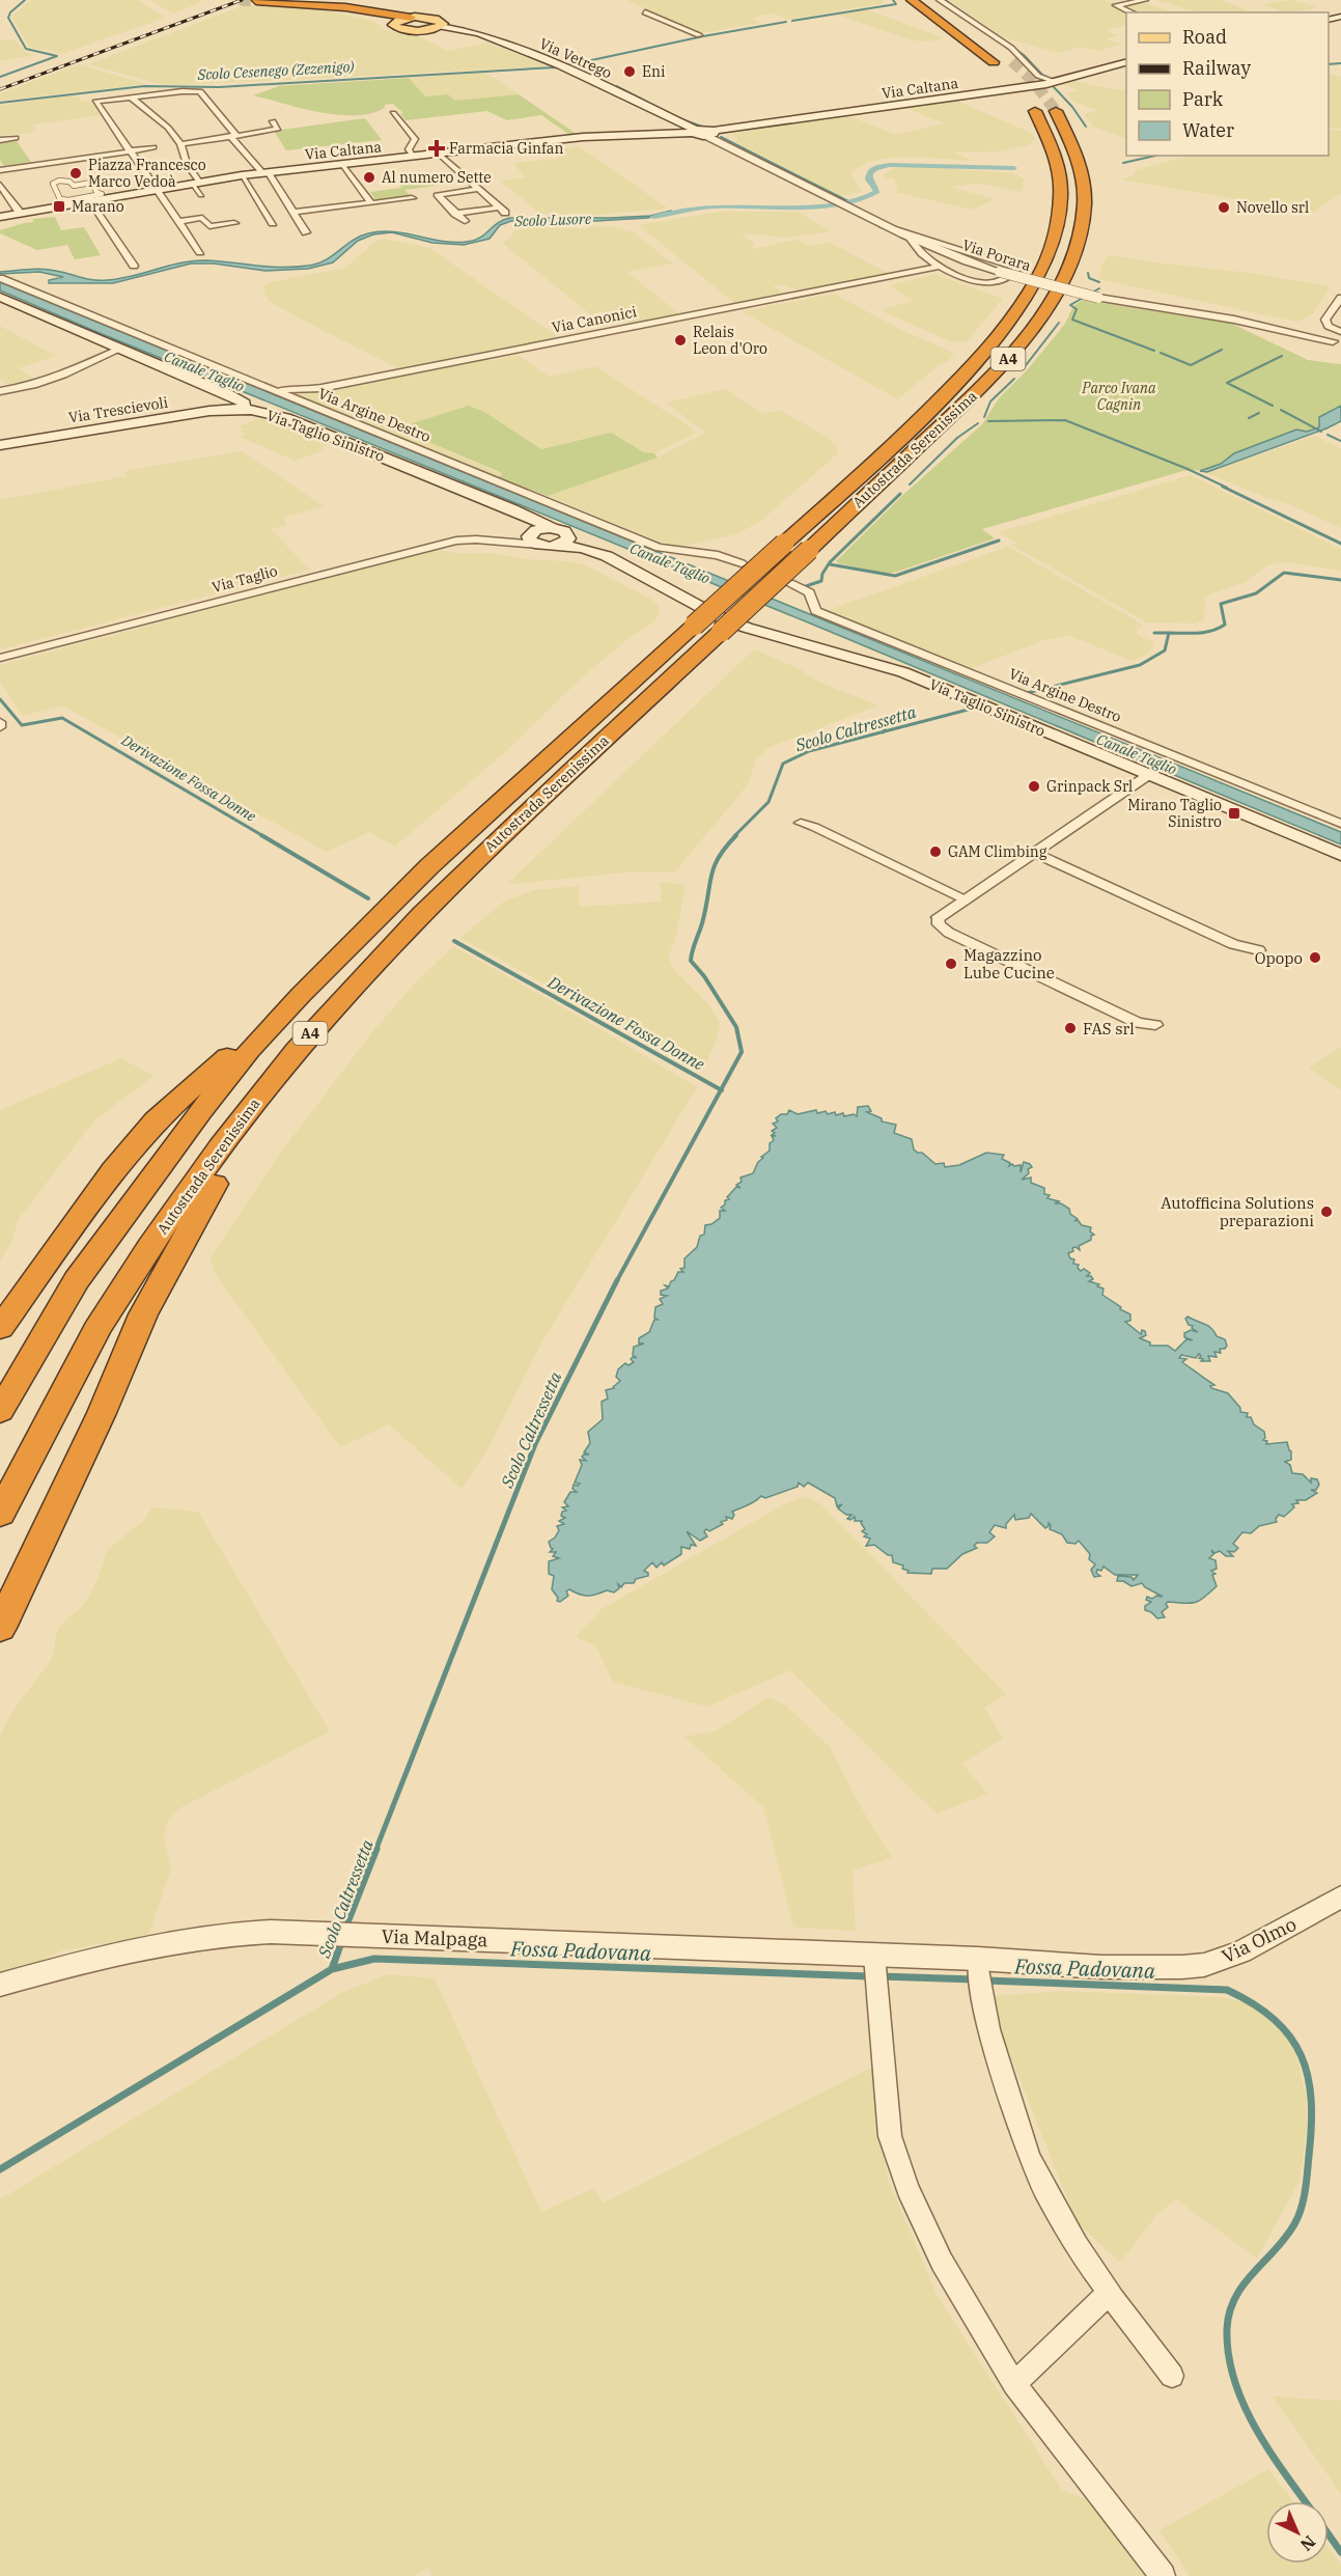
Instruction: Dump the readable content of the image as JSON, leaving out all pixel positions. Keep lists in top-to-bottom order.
{
  "streets": {
    "highway": ["A4", "Autostrada Serenissima"],
    "main road": [
      "Via Vetrego",
      "Via Caltana",
      "Via Trescievoli",
      "Via Taglio Sinistro"
    ],
    "street": [
      "Via Porara",
      "Via Canonici",
      "Via Argine Destro",
      "Via Taglio",
      "Via Malpaga",
      "Via Olmo"
    ]
  },
  "crossings": [
    ["Via Vetrego", "Via Caltana"],
    ["Via Caltana", "Via Porara"],
    ["Via Porara", "Via Canonici"],
    ["Via Canonici", "Via Argine Destro"],
    ["Via Trescievoli", "Via Taglio Sinistro"],
    ["Via Malpaga", "Via Olmo"]
  ],
  "water": [
    "Scolo Cesenego (Zezenigo)",
    "Scolo Lusore",
    "Canale Taglio",
    "Scolo Caltressetta",
    "Derivazione Fossa Donne",
    "Fossa Padovana"
  ],
  "parks": ["Parco Ivana Cagnin"],
  "places": {
    "other": [
      "Eni",
      "Piazza Francesco Marco Vedoà",
      "Al numero Sette",
      "Novello srl",
      "Relais Leon d'Oro",
      "Grinpack Srl",
      "GAM Climbing",
      "Opopo",
      "Magazzino Lube Cucine",
      "FAS srl",
      "Autofficina Solutions preparazioni"
    ],
    "health": ["Farmacia Ginfan"],
    "transit": ["Marano", "Mirano Taglio Sinistro"]
  },
  "legend": [
    "Road",
    "Railway",
    "Park",
    "Water"
  ],
  "north": "bottom right"
}
